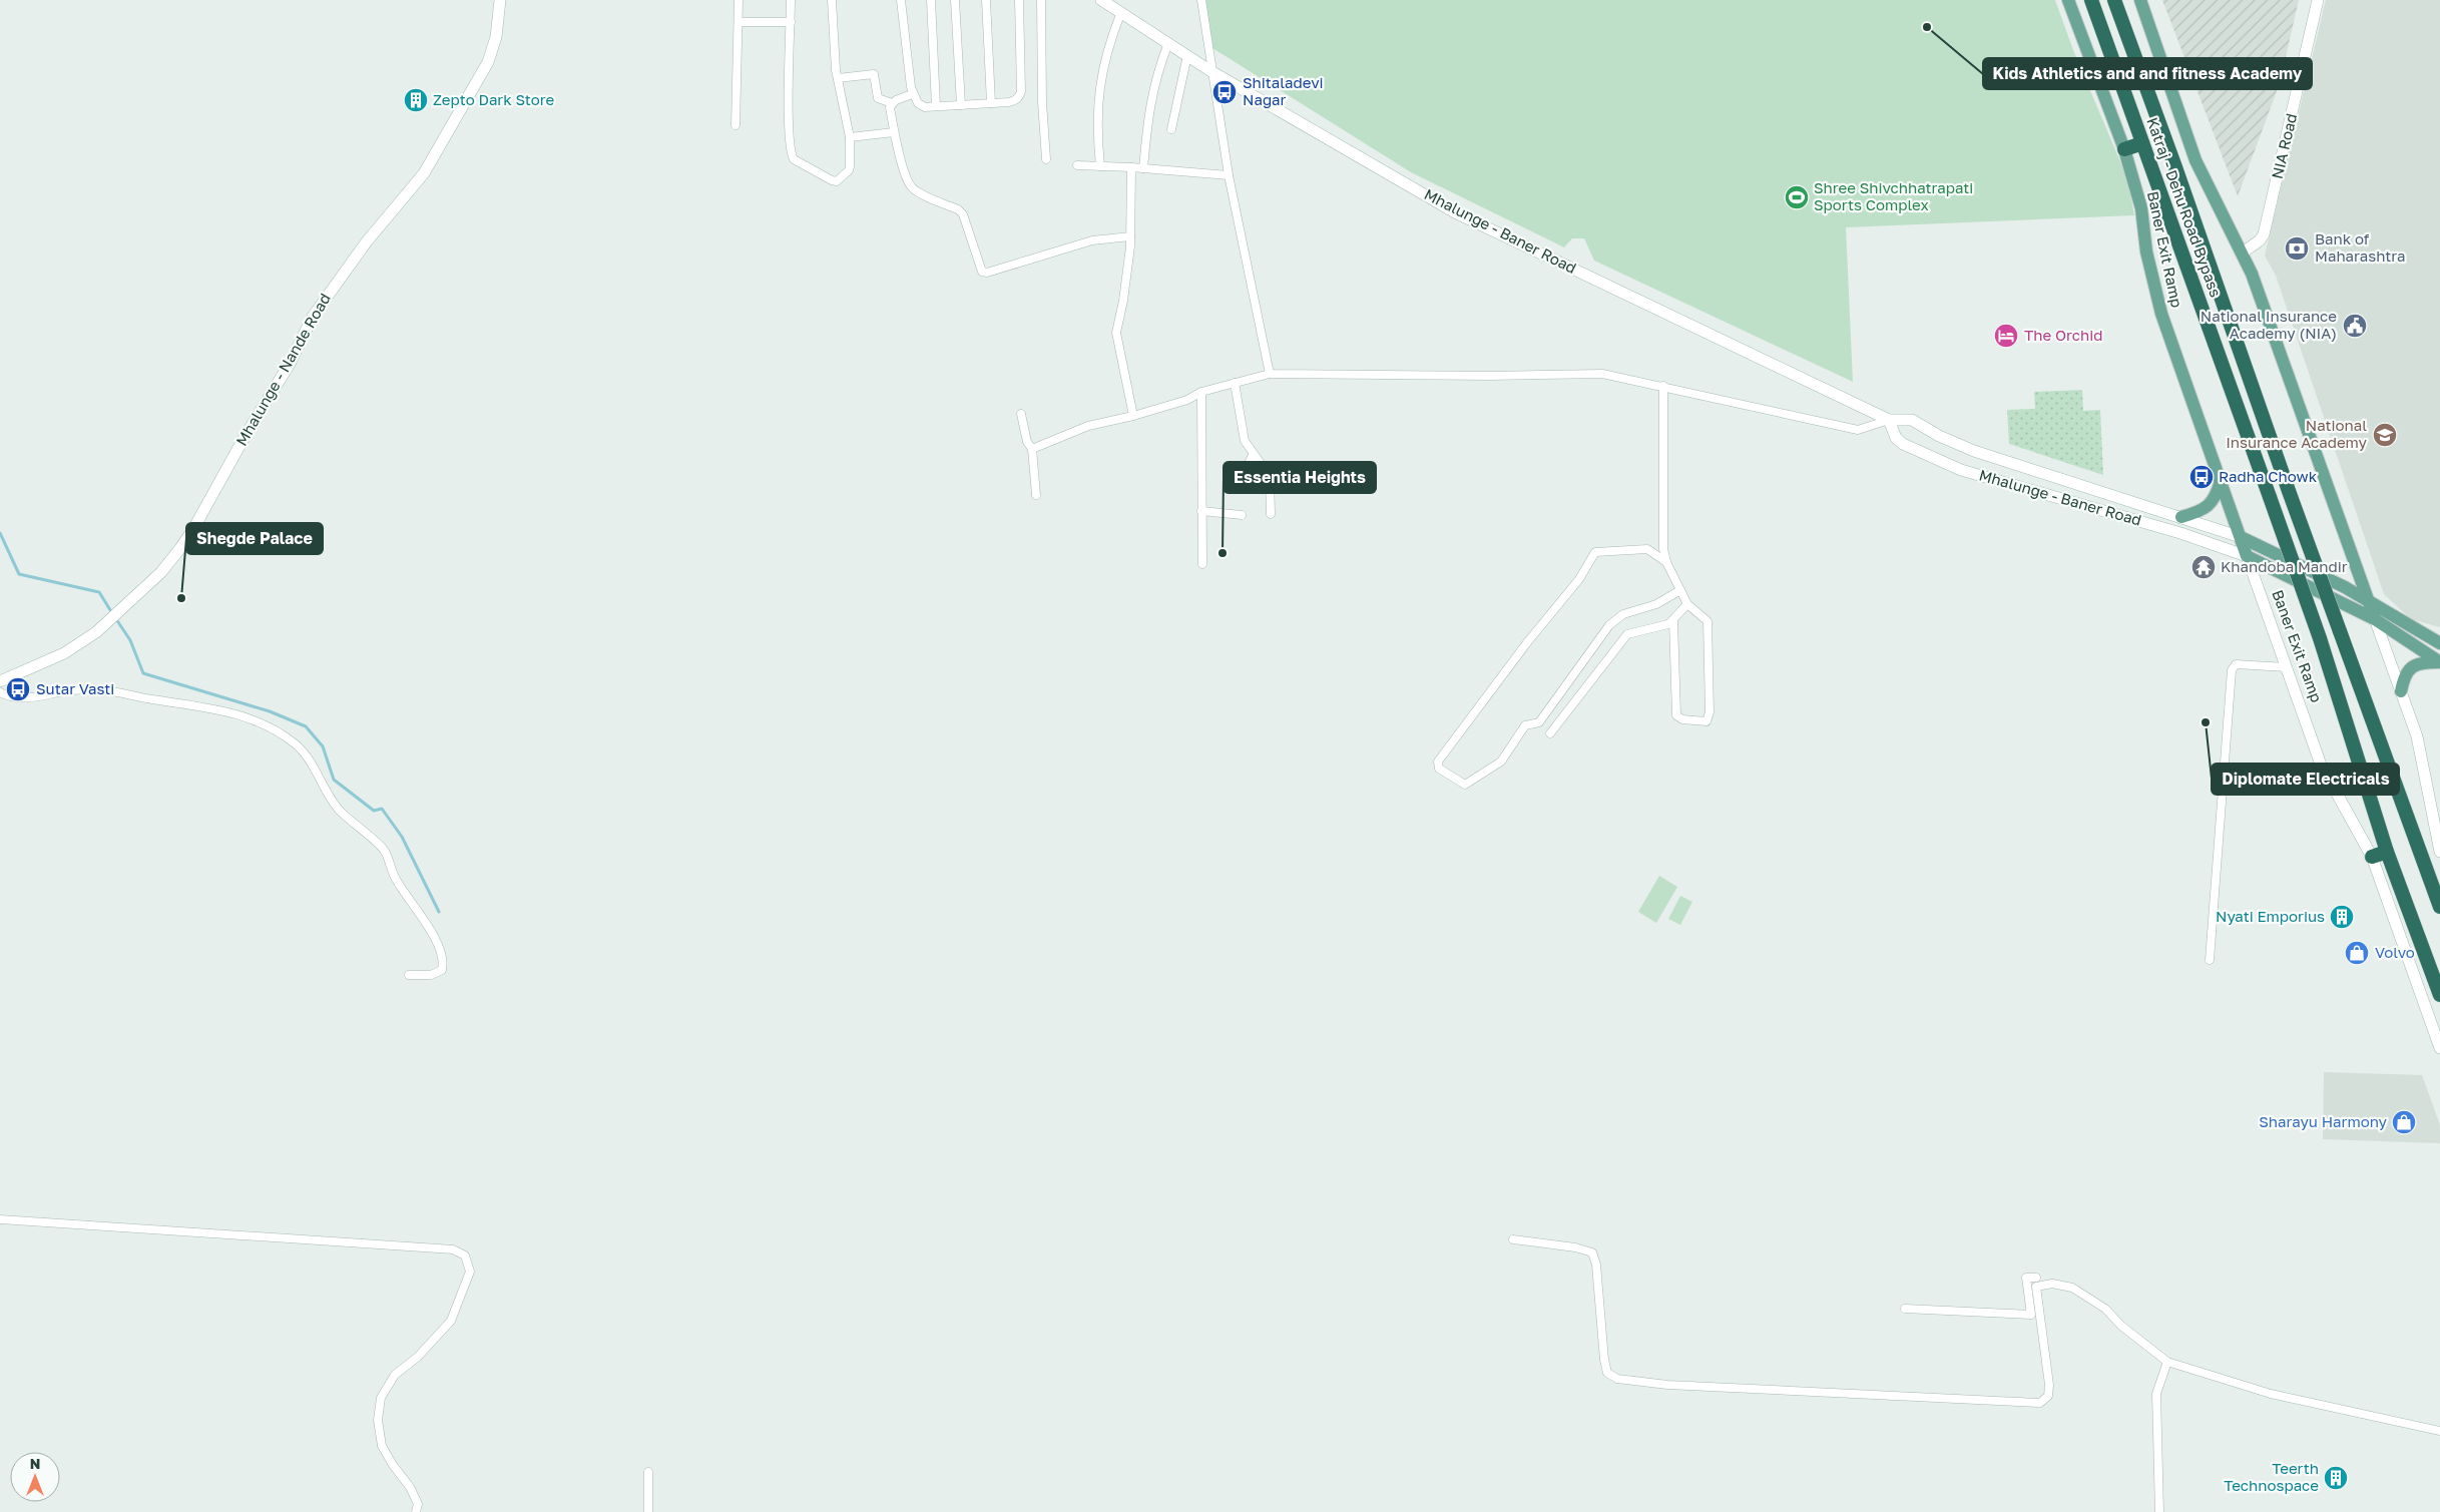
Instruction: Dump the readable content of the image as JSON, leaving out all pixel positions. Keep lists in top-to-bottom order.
{
  "streets": {
    "highway": ["Katraj - Dehu Road Bypass"],
    "main road": [
      "NIA Road",
      "Mhalunge - Baner Road",
      "Baner Exit Ramp",
      "Mhalunge - Nande Road"
    ]
  },
  "crossings": [
    ["Mhalunge - Baner Road", "Baner Exit Ramp"]
  ],
  "places": {
    "other": [
      "Kids Athletics and and fitness Academy",
      "Essentia Heights",
      "Shegde Palace",
      "Diplomate Electricals"
    ],
    "bus stop": ["Shitaladevi Nagar", "Radha Chowk", "Sutar Vasti"],
    "building": ["Zepto Dark Store", "Nyati Emporius", "Teerth Technospace"],
    "sports": ["Shree Shivchhatrapati Sports Complex"],
    "bank": ["Bank of Maharashtra"],
    "public building": ["National Insurance Academy (NIA)"],
    "hotel": ["The Orchid"],
    "school or university": ["National Insurance Academy"],
    "temple": ["Khandoba Mandir"],
    "shop": ["Volvo", "Sharayu Harmony"]
  },
  "north": "top"
}
